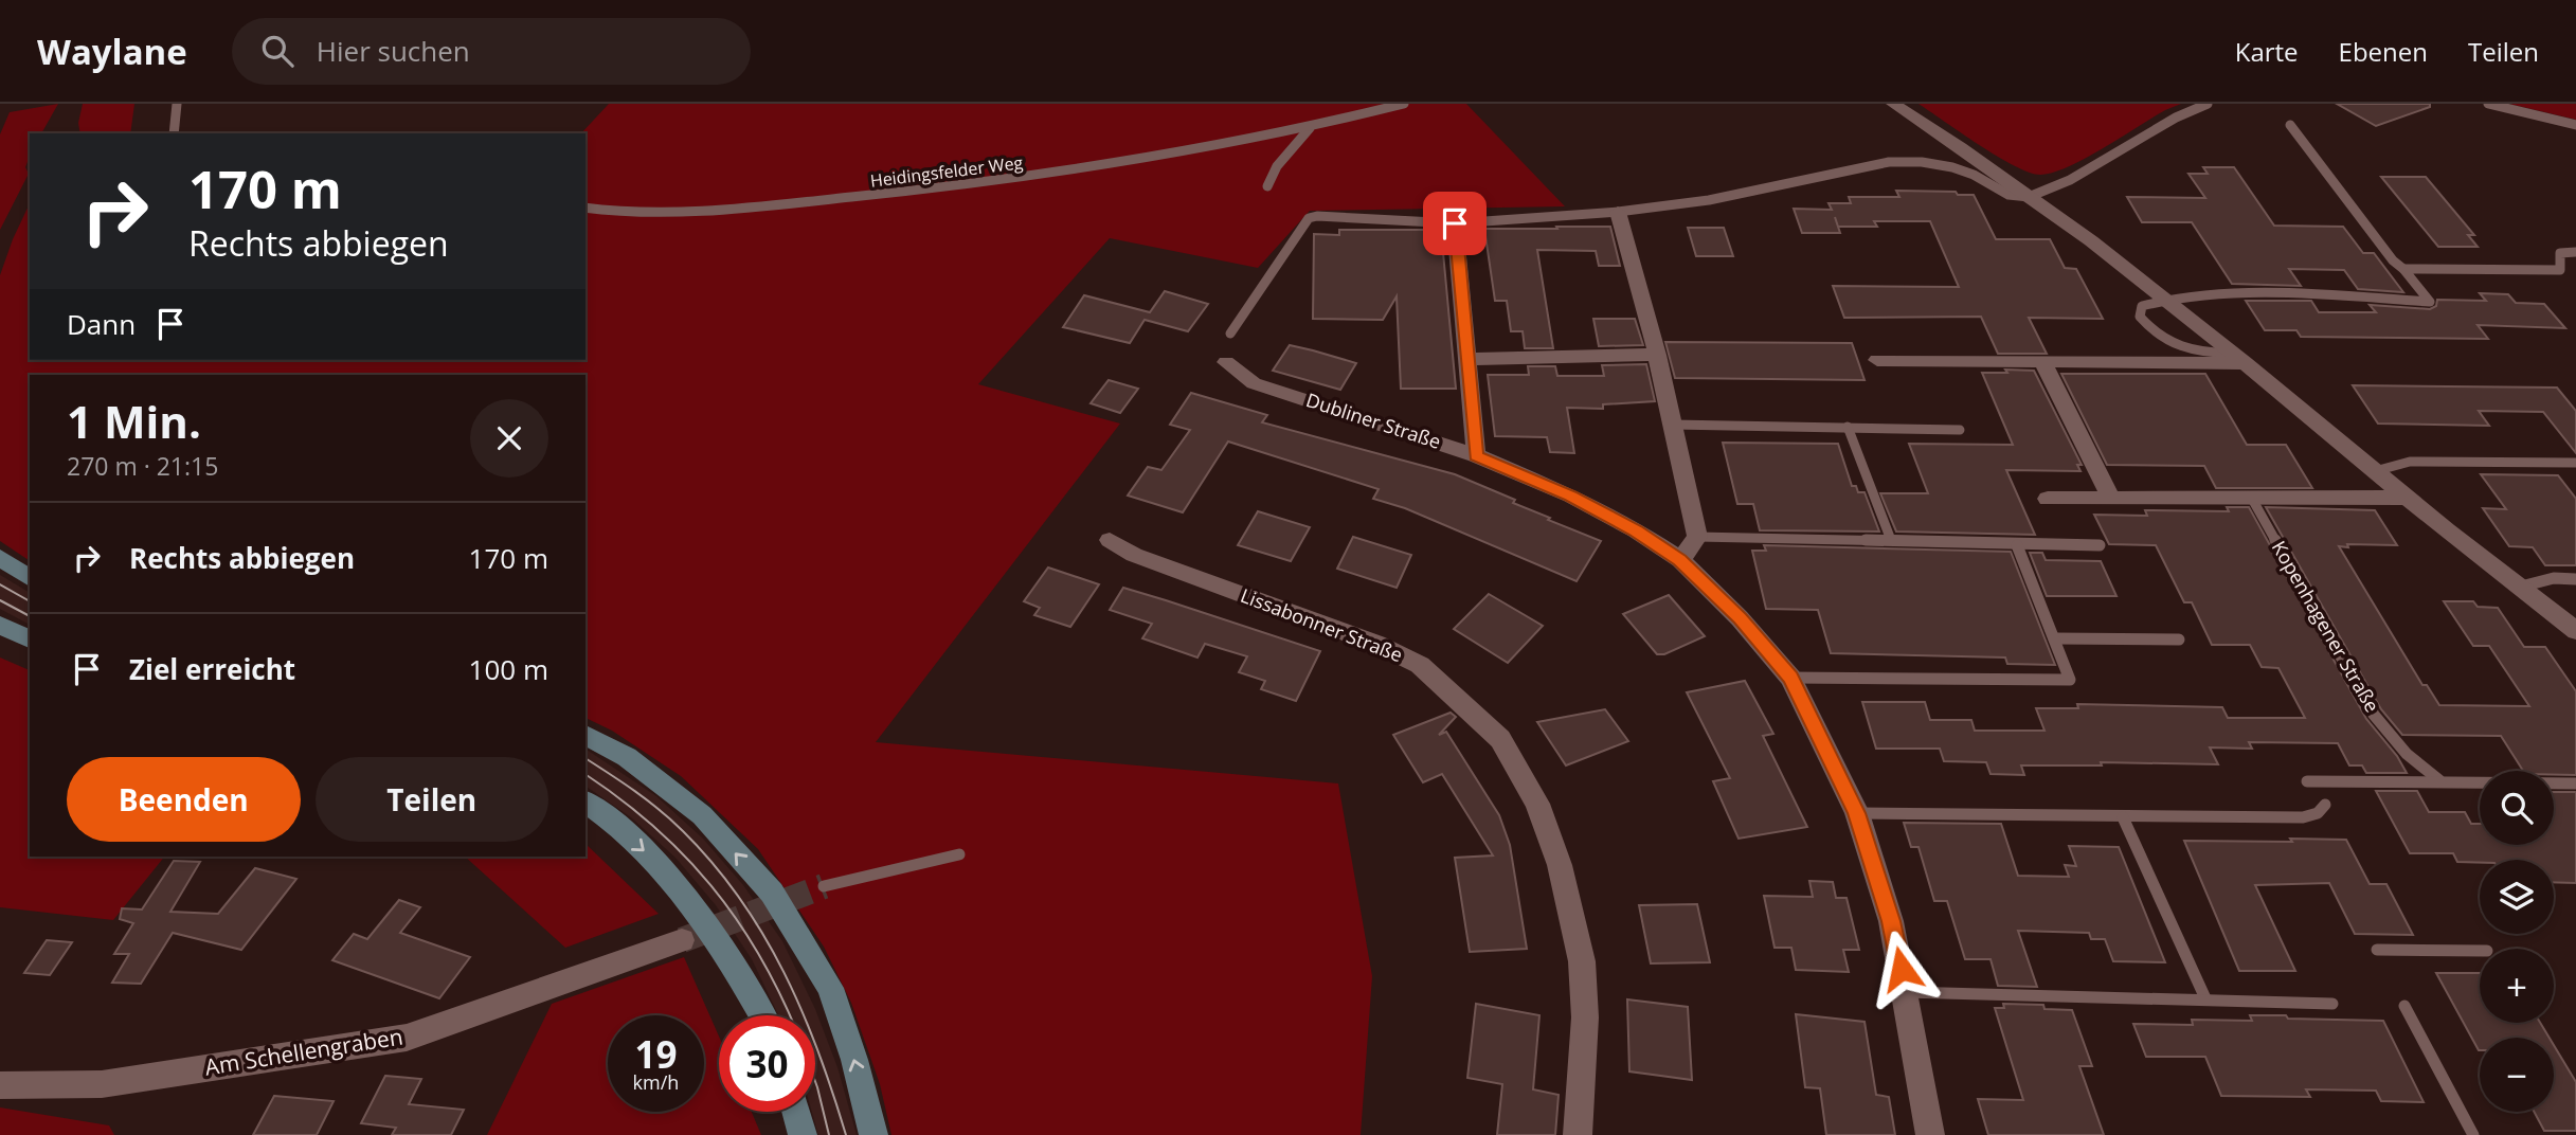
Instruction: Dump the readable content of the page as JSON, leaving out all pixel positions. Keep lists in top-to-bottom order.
{
  "streets": {
    "street": ["Dubliner Straße", "Lissabonner Straße", "Am Schellengraben"],
    "lane": ["Heidingsfelder Weg", "Kopenhagener Straße"]
  },
  "page": {
    "header": "Waylane",
    "search": "Hier suchen",
    "nav": ["Karte", "Ebenen", "Teilen"],
    "turn": ["170 m", "Rechts abbiegen"],
    "then": "Dann",
    "heading": ["1 Min.", "270 m · 21:15"],
    "list": [
      {
        "name": "Rechts abbiegen",
        "value": "170 m"
      },
      {
        "name": "Ziel erreicht",
        "value": "100 m"
      }
    ],
    "buttons": ["Beenden", "Teilen"],
    "map_buttons": ["+", "−"],
    "speed": "19 km/h",
    "limit": "30"
  }
}
